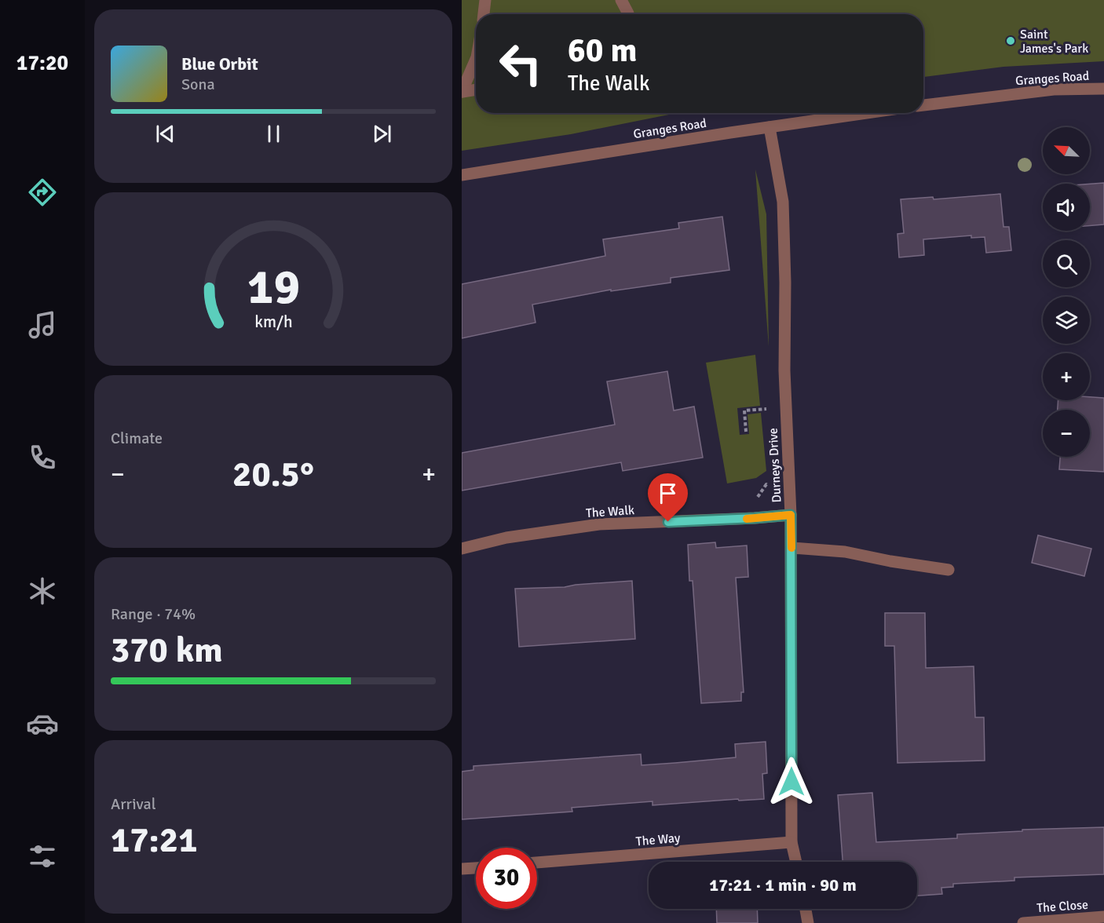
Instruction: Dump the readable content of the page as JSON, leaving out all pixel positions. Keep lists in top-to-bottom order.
{
  "streets": {
    "street": [
      "Granges Road",
      "Durneys Drive",
      "The Walk",
      "The Way",
      "The Close"
    ]
  },
  "crossings": [
    ["Granges Road", "Durneys Drive"],
    ["Durneys Drive", "The Walk"],
    ["Durneys Drive", "The Way"]
  ],
  "places": ["Saint James's Park"],
  "north": "top left",
  "page": {
    "tabs": "17:20",
    "turn": ["60 m", "The Walk"],
    "song": ["Blue Orbit", "Sona"],
    "map_buttons": ["+", "−"],
    "tile": [
      "Climate",
      ["Range · 74%", "370 km"],
      ["Arrival", "17:21"]
    ],
    "heat": ["−", "20.5°", "+"],
    "limit": "30",
    "trip": "17:21 · 1 min · 90 m",
    "gauge": ["19", "km/h"]
  }
}
